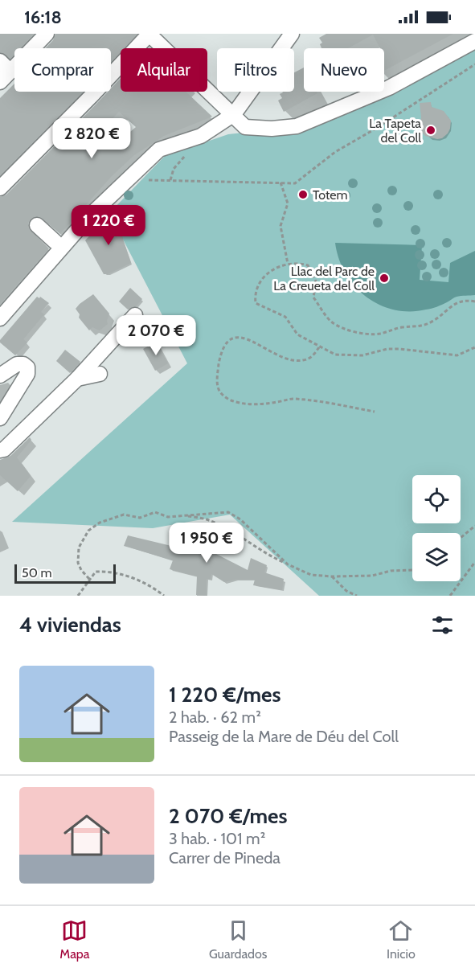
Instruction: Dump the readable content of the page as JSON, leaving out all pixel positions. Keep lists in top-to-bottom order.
{
  "places": ["La Tapeta del Coll", "Totem", "Llac del Parc de La Creueta del Coll"],
  "scale_bar": "50 m",
  "page": {
    "status": "16:18",
    "chip": [
      "Comprar",
      "Alquilar",
      "Filtros",
      "Nuevo"
    ],
    "price": [
      "2 820 €",
      "1 220 €",
      "2 070 €",
      "1 950 €"
    ],
    "scale": "50 m",
    "heading": "4 viviendas",
    "list": [
      {
        "name": "1 220 €/mes",
        "note": "2 hab. · 62 m² · Passeig de la Mare de Déu del Coll"
      },
      {
        "name": "2 070 €/mes",
        "note": "3 hab. · 101 m² · Carrer de Pineda"
      }
    ],
    "tabs": ["Mapa", "Guardados", "Inicio"]
  }
}
